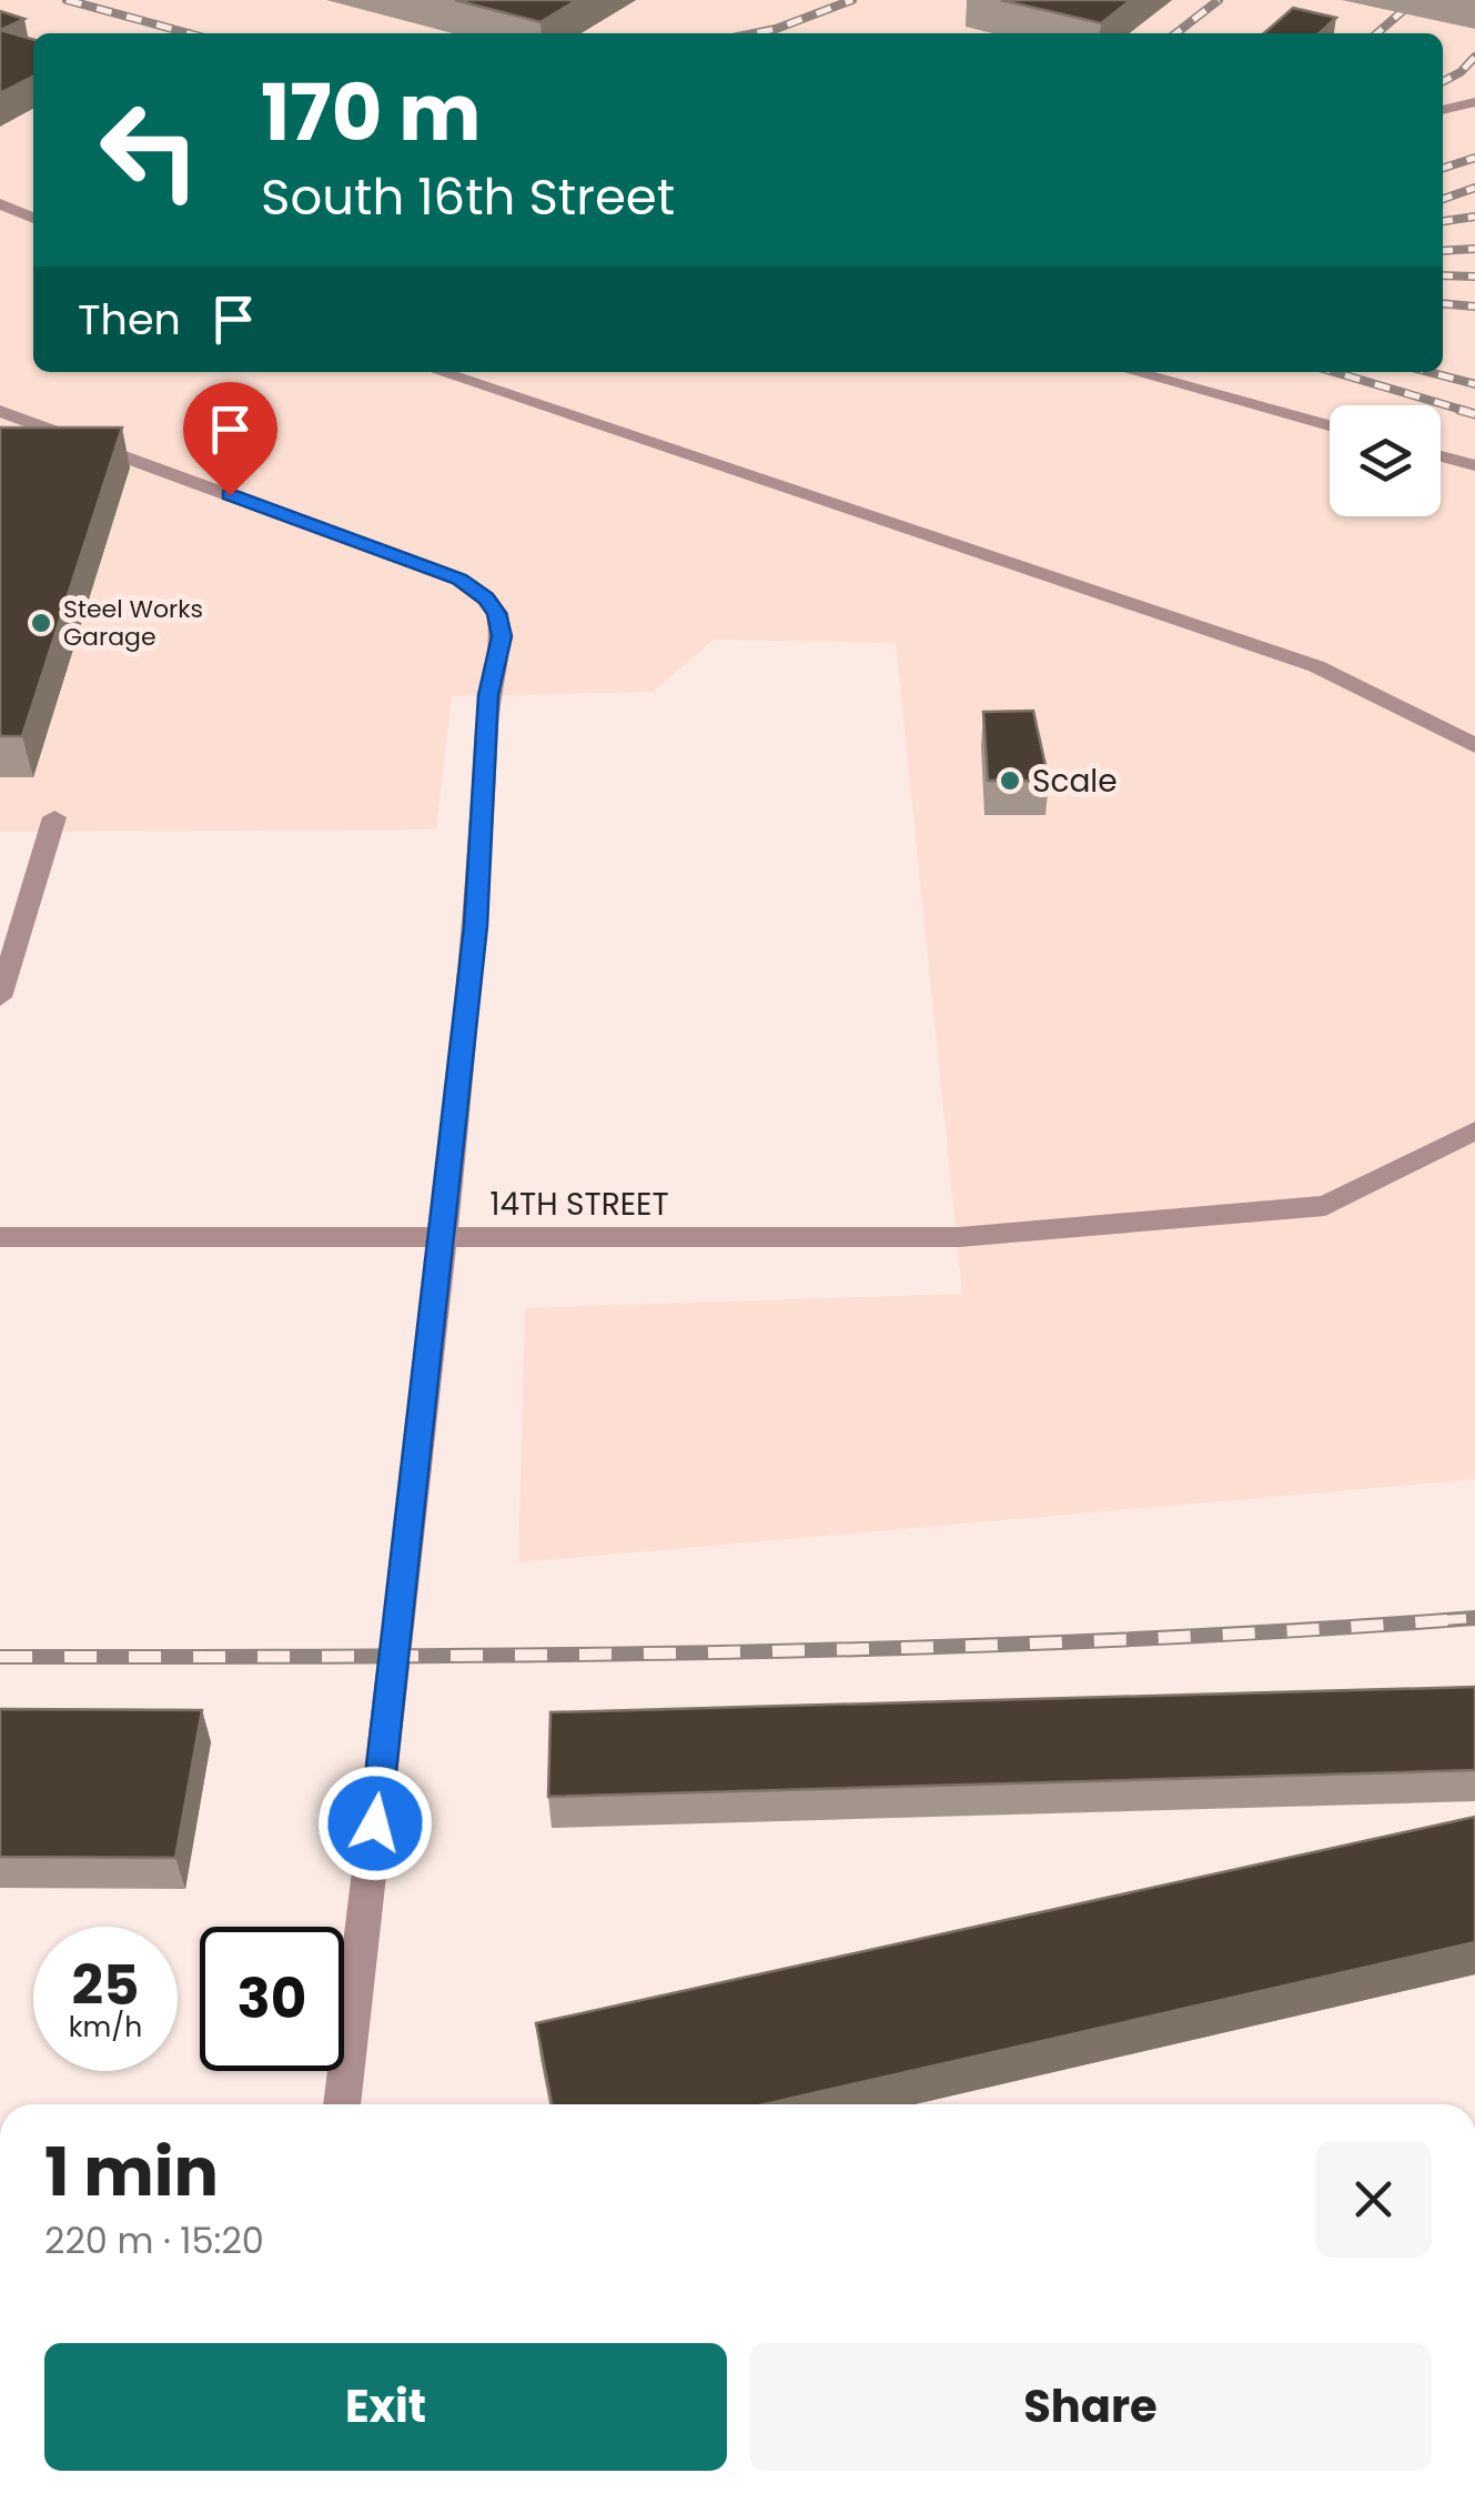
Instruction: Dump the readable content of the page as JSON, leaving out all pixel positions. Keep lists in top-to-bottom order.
{
  "streets": {
    "street": ["14TH STREET"]
  },
  "places": ["Steel Works Garage", "Scale"],
  "page": {
    "turn": ["170 m", "South 16th Street"],
    "then": "Then",
    "speed": "25 km/h",
    "limit": "30",
    "heading": ["1 min", "220 m · 15:20"],
    "buttons": ["Exit", "Share"]
  }
}
